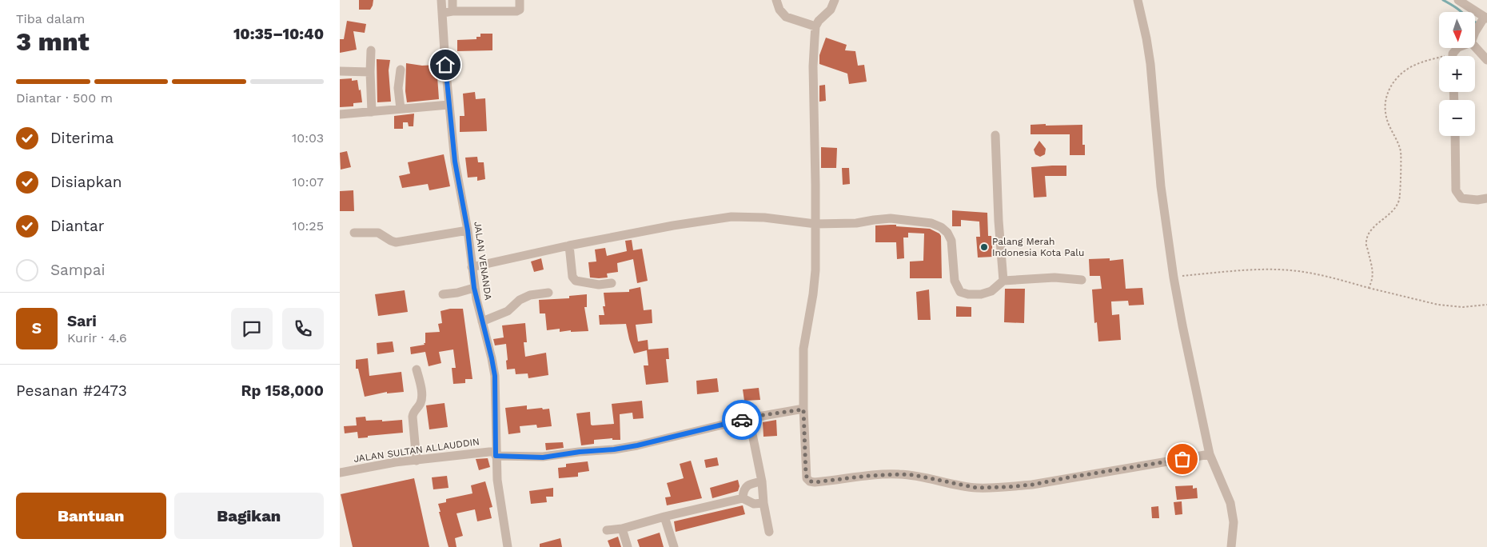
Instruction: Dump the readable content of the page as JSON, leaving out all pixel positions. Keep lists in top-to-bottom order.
{
  "streets": {
    "street": ["JALAN VENANDA", "JALAN SULTAN ALLAUDDIN"]
  },
  "crossings": [
    ["JALAN VENANDA", "JALAN SULTAN ALLAUDDIN"]
  ],
  "places": ["Palang Merah Indonesia Kota Palu"],
  "north": "bottom",
  "page": {
    "heading": ["3 mnt", "Tiba dalam", "10:35–10:40"],
    "panel": [
      "Sari",
      "Kurir · 4.6",
      "Pesanan #2473",
      "Rp 158,000"
    ],
    "map_buttons": ["+", "−"],
    "bar": "Diantar · 500 m",
    "list": [
      ["Diterima", "10:03"],
      ["Disiapkan", "10:07"],
      ["Diantar", "10:25"],
      "Sampai"
    ],
    "round": "S",
    "buttons": ["Bantuan", "Bagikan"]
  }
}
